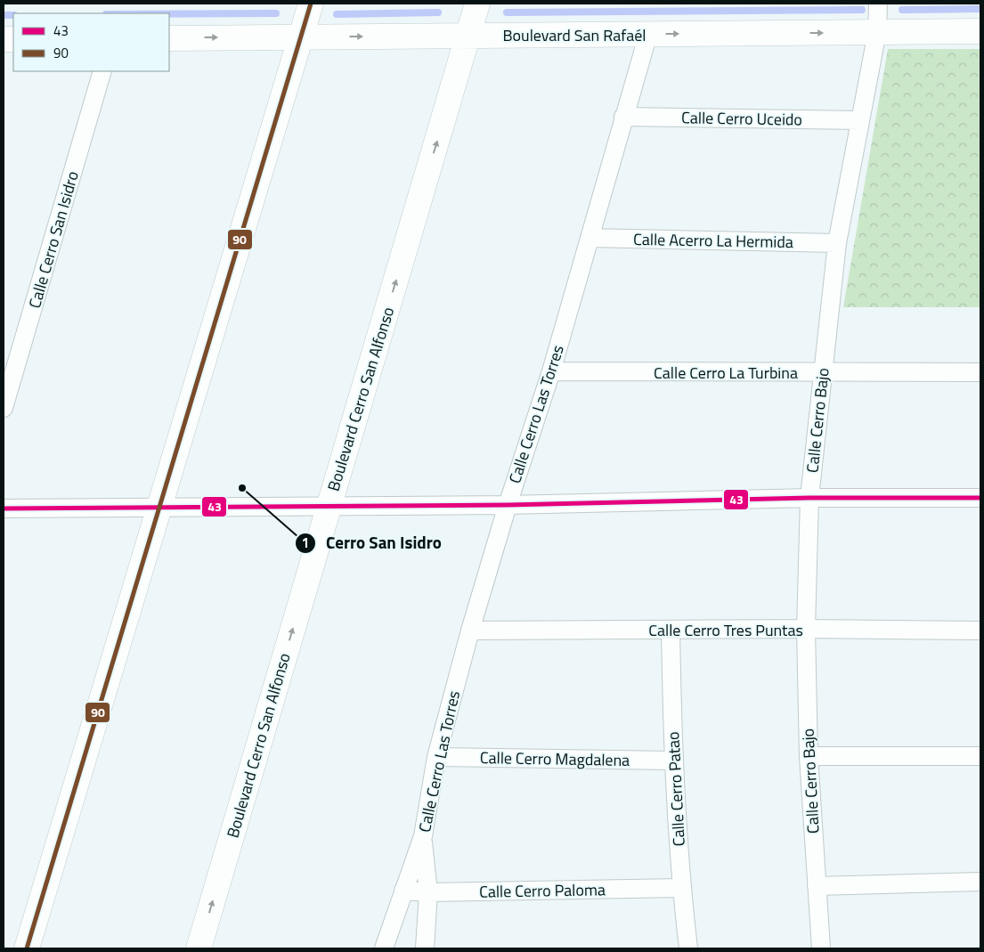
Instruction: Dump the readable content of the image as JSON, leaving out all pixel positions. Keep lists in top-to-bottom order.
{
  "streets": {
    "street": [
      "Boulevard San Rafaél",
      "Calle Cerro Uceido",
      "Calle Cerro San Isidro",
      "Calle Acerro La Hermida",
      "Calle Cerro La Turbina",
      "Boulevard Cerro San Alfonso",
      "Calle Cerro Las Torres",
      "Calle Cerro Bajo",
      "Calle Cerro Tres Puntas",
      "Calle Cerro Magdalena",
      "Calle Cerro Patao",
      "Calle Cerro Paloma"
    ]
  },
  "crossings": [
    ["Boulevard San Rafaél", "Boulevard Cerro San Alfonso"],
    ["Boulevard San Rafaél", "Calle Cerro Las Torres"],
    ["Boulevard San Rafaél", "Calle Cerro Bajo"],
    ["Calle Cerro Uceido", "Calle Cerro Las Torres"],
    ["Calle Cerro Uceido", "Calle Cerro Bajo"],
    ["Calle Acerro La Hermida", "Calle Cerro Las Torres"],
    ["Calle Acerro La Hermida", "Calle Cerro Bajo"],
    ["Calle Cerro La Turbina", "Calle Cerro Las Torres"],
    ["Calle Cerro La Turbina", "Calle Cerro Bajo"],
    ["Calle Cerro Las Torres", "Calle Cerro Tres Puntas"],
    ["Calle Cerro Las Torres", "Calle Cerro Magdalena"],
    ["Calle Cerro Las Torres", "Calle Cerro Paloma"],
    ["Calle Cerro Bajo", "Calle Cerro Tres Puntas"],
    ["Calle Cerro Tres Puntas", "Calle Cerro Patao"],
    ["Calle Cerro Magdalena", "Calle Cerro Patao"],
    ["Calle Cerro Patao", "Calle Cerro Paloma"]
  ],
  "one_way": ["Boulevard San Rafaél"],
  "places": ["Cerro San Isidro"],
  "lines": ["transit line 90", "transit line 43"],
  "legend": ["43", "90"]
}
